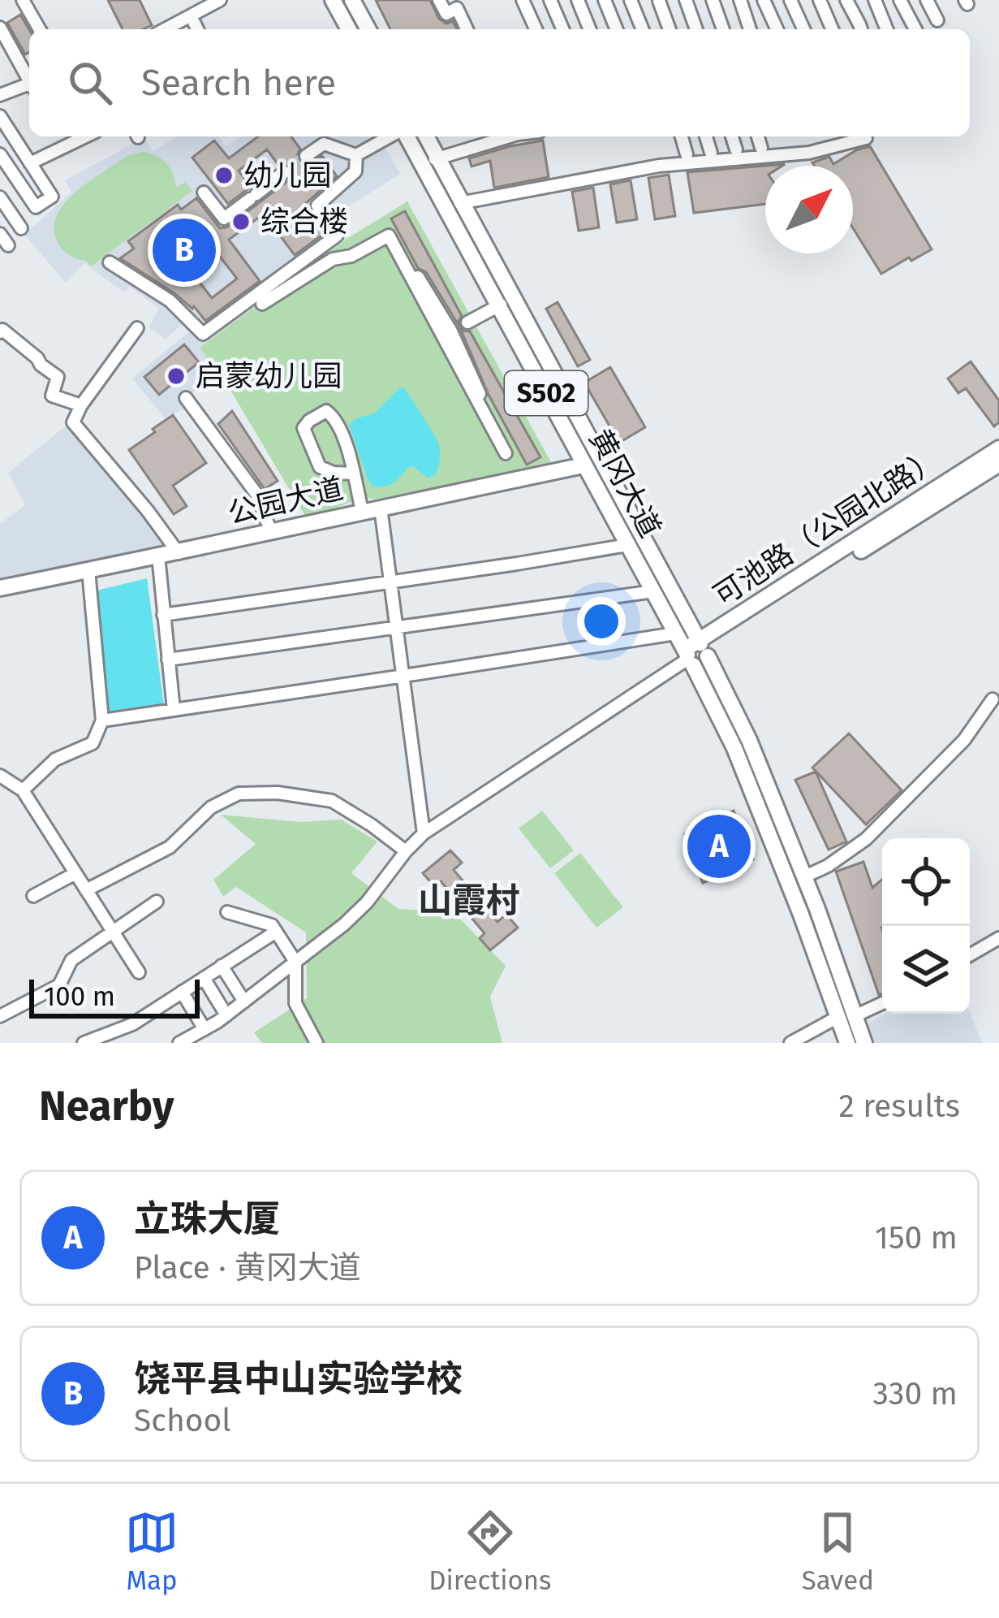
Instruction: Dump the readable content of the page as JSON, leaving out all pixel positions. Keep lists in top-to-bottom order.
{
  "streets": {
    "main road": [
      "S502",
      "黄冈大道",
      "公园大道",
      "可池路（公园北路）"
    ]
  },
  "crossings": [
    ["黄冈大道", "可池路（公园北路）"]
  ],
  "districts": ["山霞村"],
  "places": ["幼儿园", "综合楼", "启蒙幼儿园"],
  "scale_bar": "100 m",
  "north": "top right",
  "page": {
    "search": "Search here",
    "pins": ["B", "A"],
    "scale": "100 m",
    "heading": ["Nearby", "2 results"],
    "list": [
      {
        "mark": "A",
        "name": "立珠大厦",
        "note": "Place · 黄冈大道",
        "value": "150 m"
      },
      {
        "mark": "B",
        "name": "饶平县中山实验学校",
        "note": "School",
        "value": "330 m"
      }
    ],
    "nav": ["Map", "Directions", "Saved"]
  }
}
